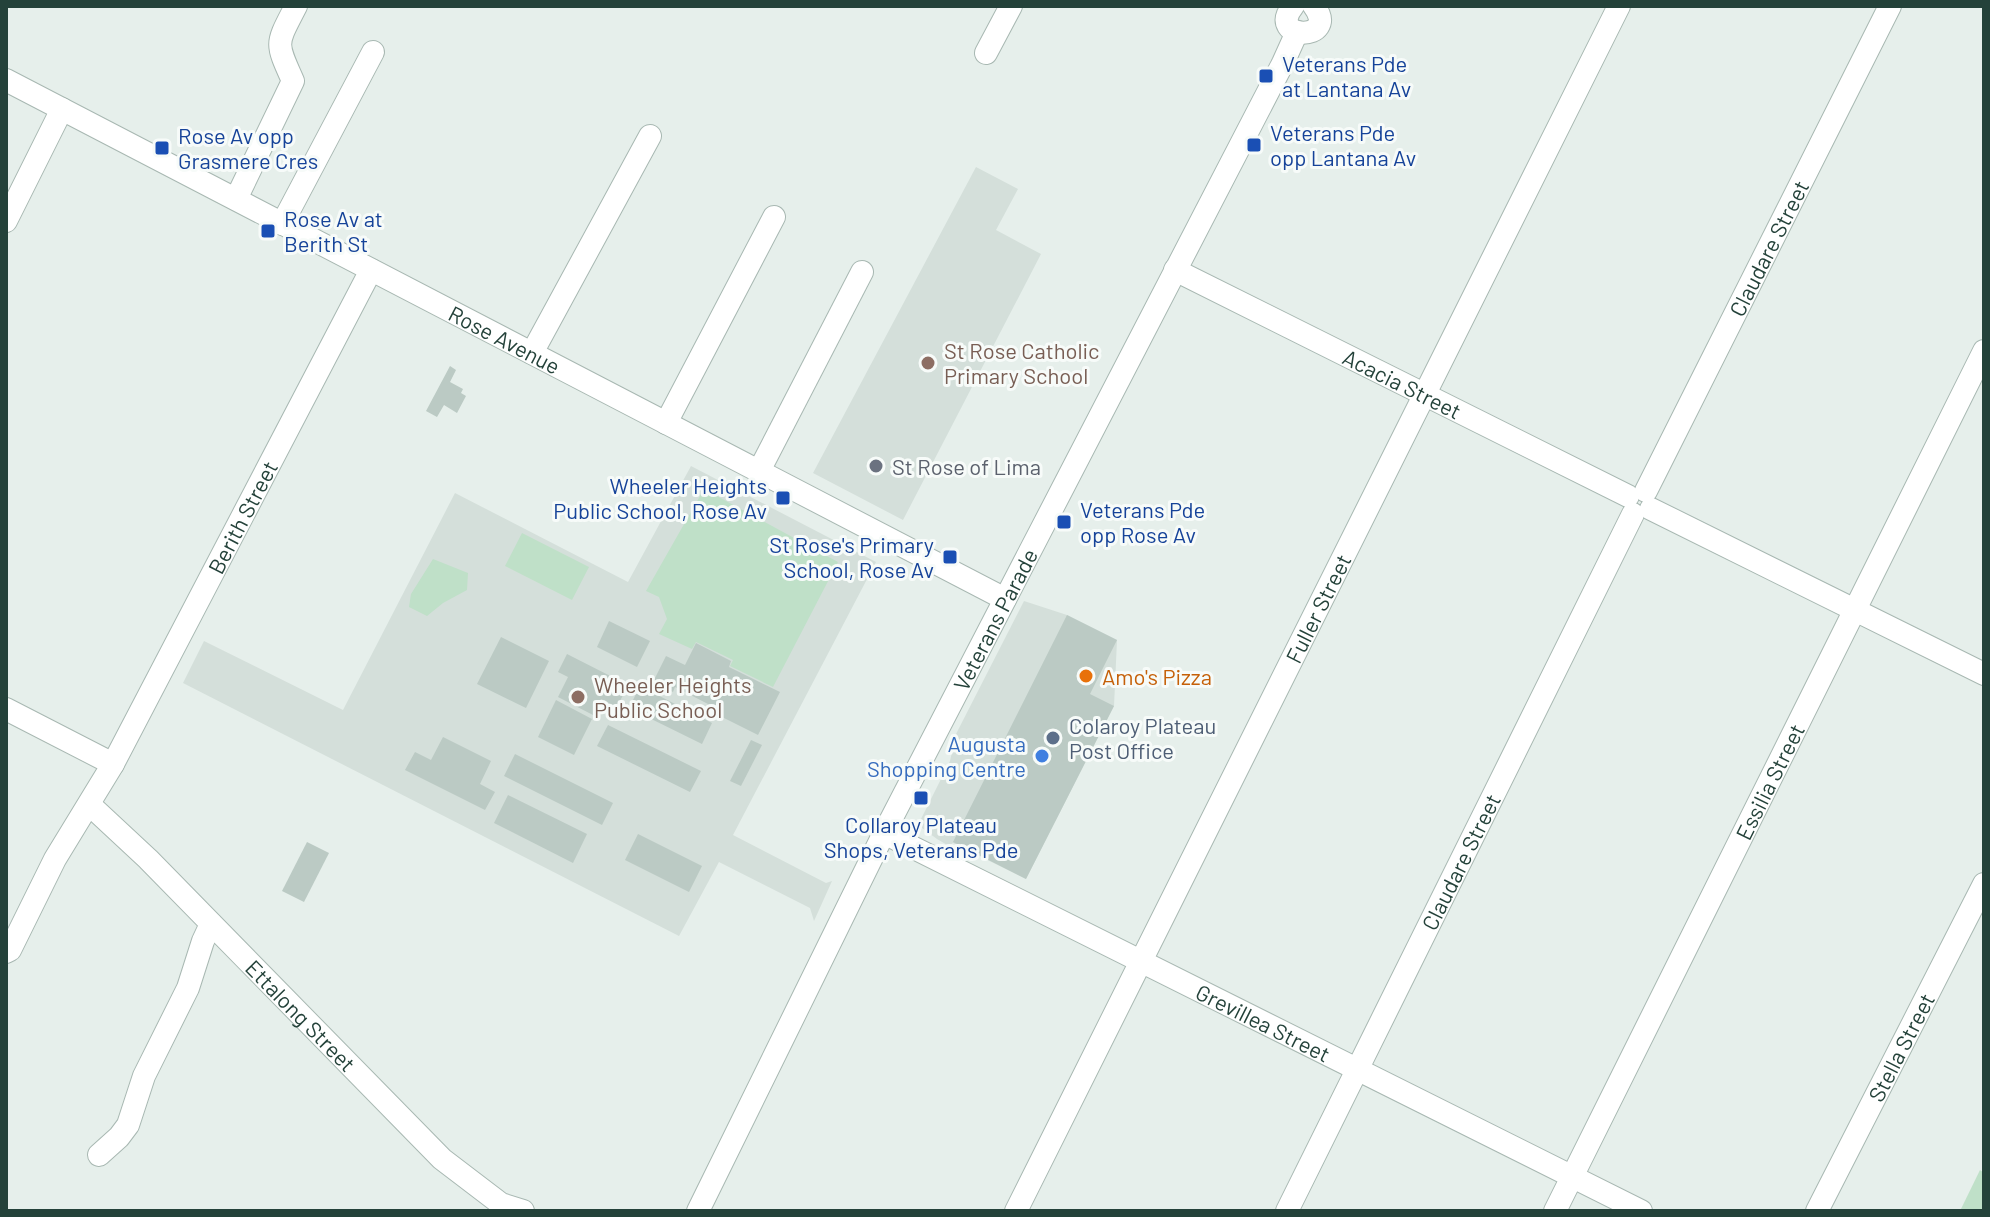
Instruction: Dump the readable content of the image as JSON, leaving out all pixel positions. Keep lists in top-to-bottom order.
{
  "streets": {
    "street": [
      "Claudare Street",
      "Rose Avenue",
      "Acacia Street",
      "Berith Street",
      "Fuller Street",
      "Veterans Parade",
      "Essilia Street",
      "Ettalong Street",
      "Grevillea Street",
      "Stella Street"
    ]
  },
  "crossings": [
    ["Claudare Street", "Acacia Street"],
    ["Claudare Street", "Grevillea Street"],
    ["Rose Avenue", "Berith Street"],
    ["Rose Avenue", "Veterans Parade"],
    ["Acacia Street", "Fuller Street"],
    ["Acacia Street", "Veterans Parade"],
    ["Acacia Street", "Essilia Street"],
    ["Berith Street", "Ettalong Street"],
    ["Fuller Street", "Grevillea Street"],
    ["Veterans Parade", "Grevillea Street"],
    ["Essilia Street", "Grevillea Street"]
  ],
  "places": {
    "transit": [
      "Veterans Pde at Lantana Av",
      "Veterans Pde opp Lantana Av",
      "Rose Av opp Grasmere Cres",
      "Rose Av at Berith St",
      "Wheeler Heights Public School, Rose Av",
      "Veterans Pde opp Rose Av",
      "St Rose's Primary School, Rose Av",
      "Collaroy Plateau Shops, Veterans Pde"
    ],
    "other": [
      "St Rose Catholic Primary School",
      "St Rose of Lima",
      "Amo's Pizza",
      "Wheeler Heights Public School",
      "Colaroy Plateau Post Office",
      "Augusta Shopping Centre"
    ]
  }
}
